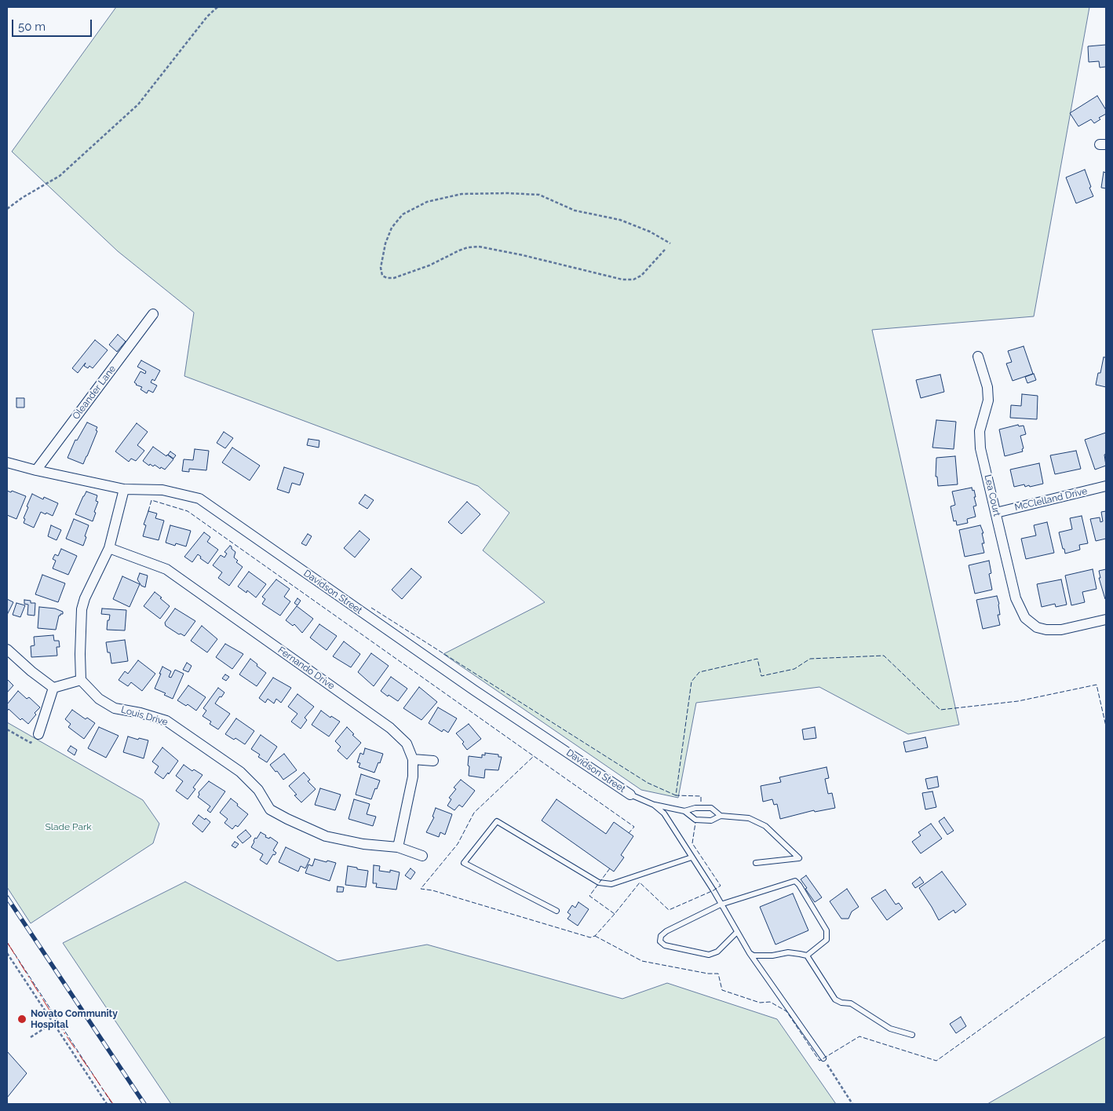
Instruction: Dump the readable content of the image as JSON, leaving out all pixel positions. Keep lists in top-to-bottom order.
{
  "streets": {
    "street": [
      "Oleander Lane",
      "Lea Court",
      "McClelland Drive",
      "Davidson Street",
      "Fernando Drive",
      "Louis Drive"
    ]
  },
  "crossings": [
    ["Oleander Lane", "Davidson Street"],
    ["Lea Court", "McClelland Drive"],
    ["Fernando Drive", "Louis Drive"]
  ],
  "parks": ["Slade Park"],
  "places": ["Novato Community Hospital"],
  "scale_bar": "50 m"
}
